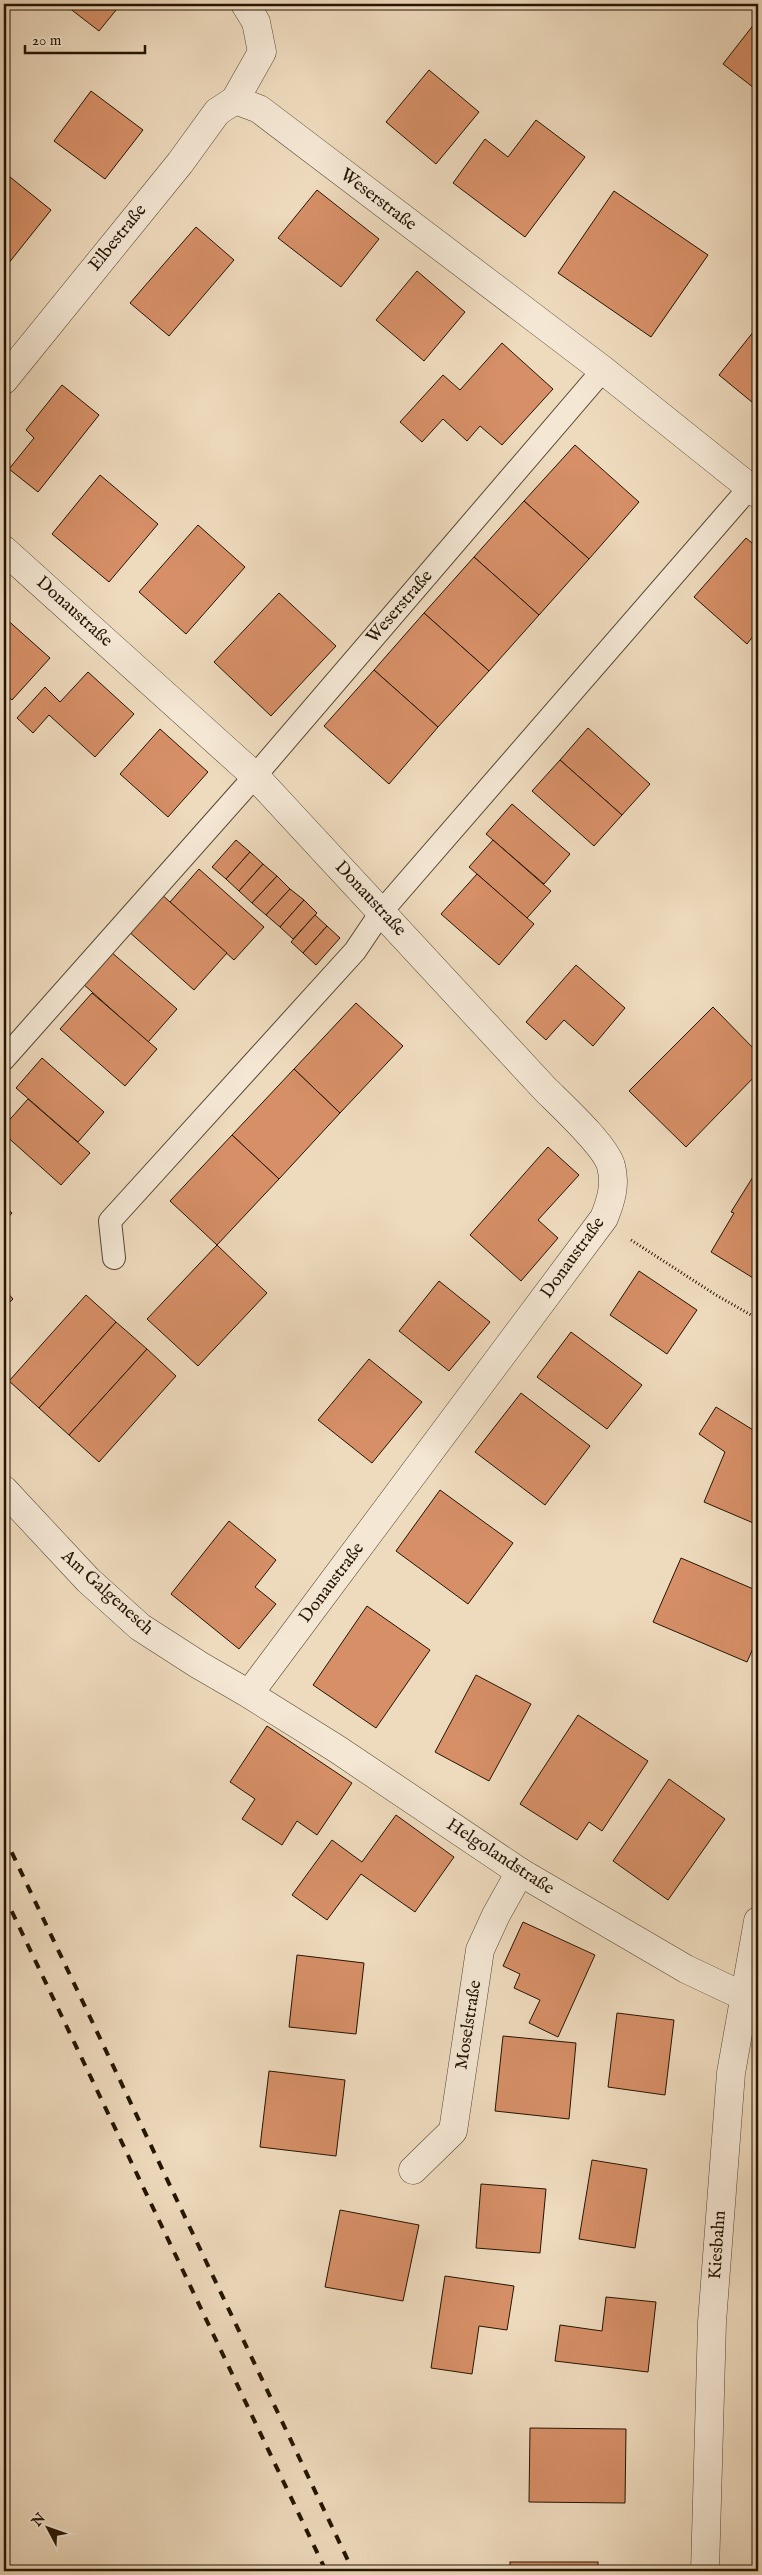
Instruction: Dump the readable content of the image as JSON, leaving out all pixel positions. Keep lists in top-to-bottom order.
{
  "streets": {
    "street": [
      "Weserstraße",
      "Elbestraße",
      "Donaustraße",
      "Am Galgenesch",
      "Helgolandstraße",
      "Moselstraße",
      "Kiesbahn"
    ]
  },
  "crossings": [
    ["Weserstraße", "Elbestraße"],
    ["Weserstraße", "Donaustraße"],
    ["Donaustraße", "Am Galgenesch"],
    ["Donaustraße", "Helgolandstraße"],
    ["Am Galgenesch", "Helgolandstraße"],
    ["Helgolandstraße", "Moselstraße"],
    ["Helgolandstraße", "Kiesbahn"]
  ],
  "scale_bar": "20 m",
  "north": "top left"
}
